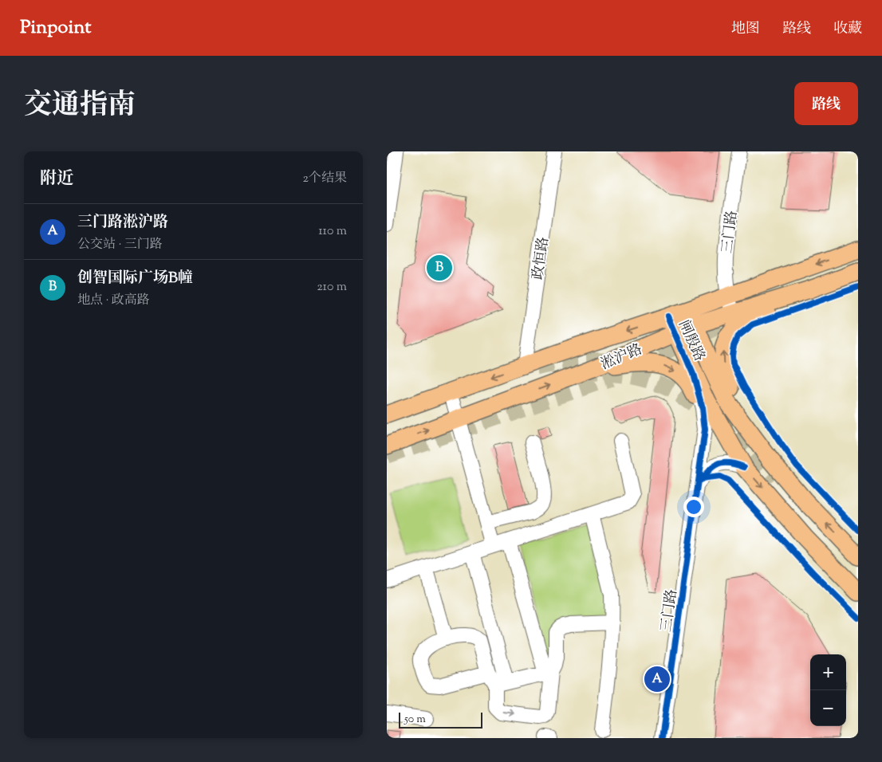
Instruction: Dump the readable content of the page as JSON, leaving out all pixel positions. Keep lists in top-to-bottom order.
{
  "streets": {
    "main road": ["闸殷路", "淞沪路"],
    "street": ["三门路", "政恒路"]
  },
  "crossings": [
    ["三门路", "闸殷路"],
    ["三门路", "淞沪路"],
    ["政恒路", "淞沪路"],
    ["闸殷路", "淞沪路"]
  ],
  "scale_bar": "50 m",
  "page": {
    "header": "Pinpoint",
    "nav": ["地图", "路线", "收藏"],
    "title": "交通指南",
    "buttons": "路线",
    "heading": ["附近", "2个结果"],
    "list": [
      {
        "mark": "A",
        "name": "三门路淞沪路",
        "note": "公交站 · 三门路",
        "value": "110 m"
      },
      {
        "mark": "B",
        "name": "创智国际广场B幢",
        "note": "地点 · 政高路",
        "value": "210 m"
      }
    ],
    "pins": ["B", "A"],
    "map_buttons": ["+", "−"],
    "scale": "50 m"
  }
}
